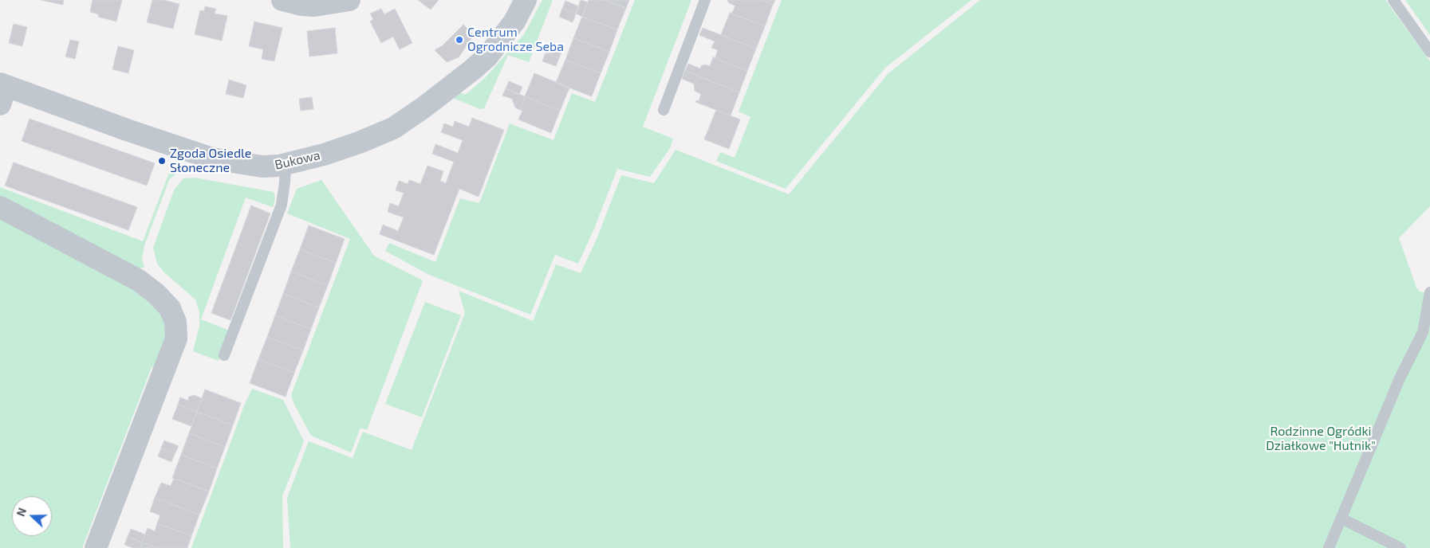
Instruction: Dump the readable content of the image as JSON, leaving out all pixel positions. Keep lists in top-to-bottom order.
{
  "streets": {
    "street": ["Bukowa"]
  },
  "parks": ["Rodzinne Ogródki Działkowe \"Hutnik\""],
  "places": ["Centrum Ogrodnicze Seba", "Zgoda Osiedle Słoneczne"],
  "north": "left"
}
